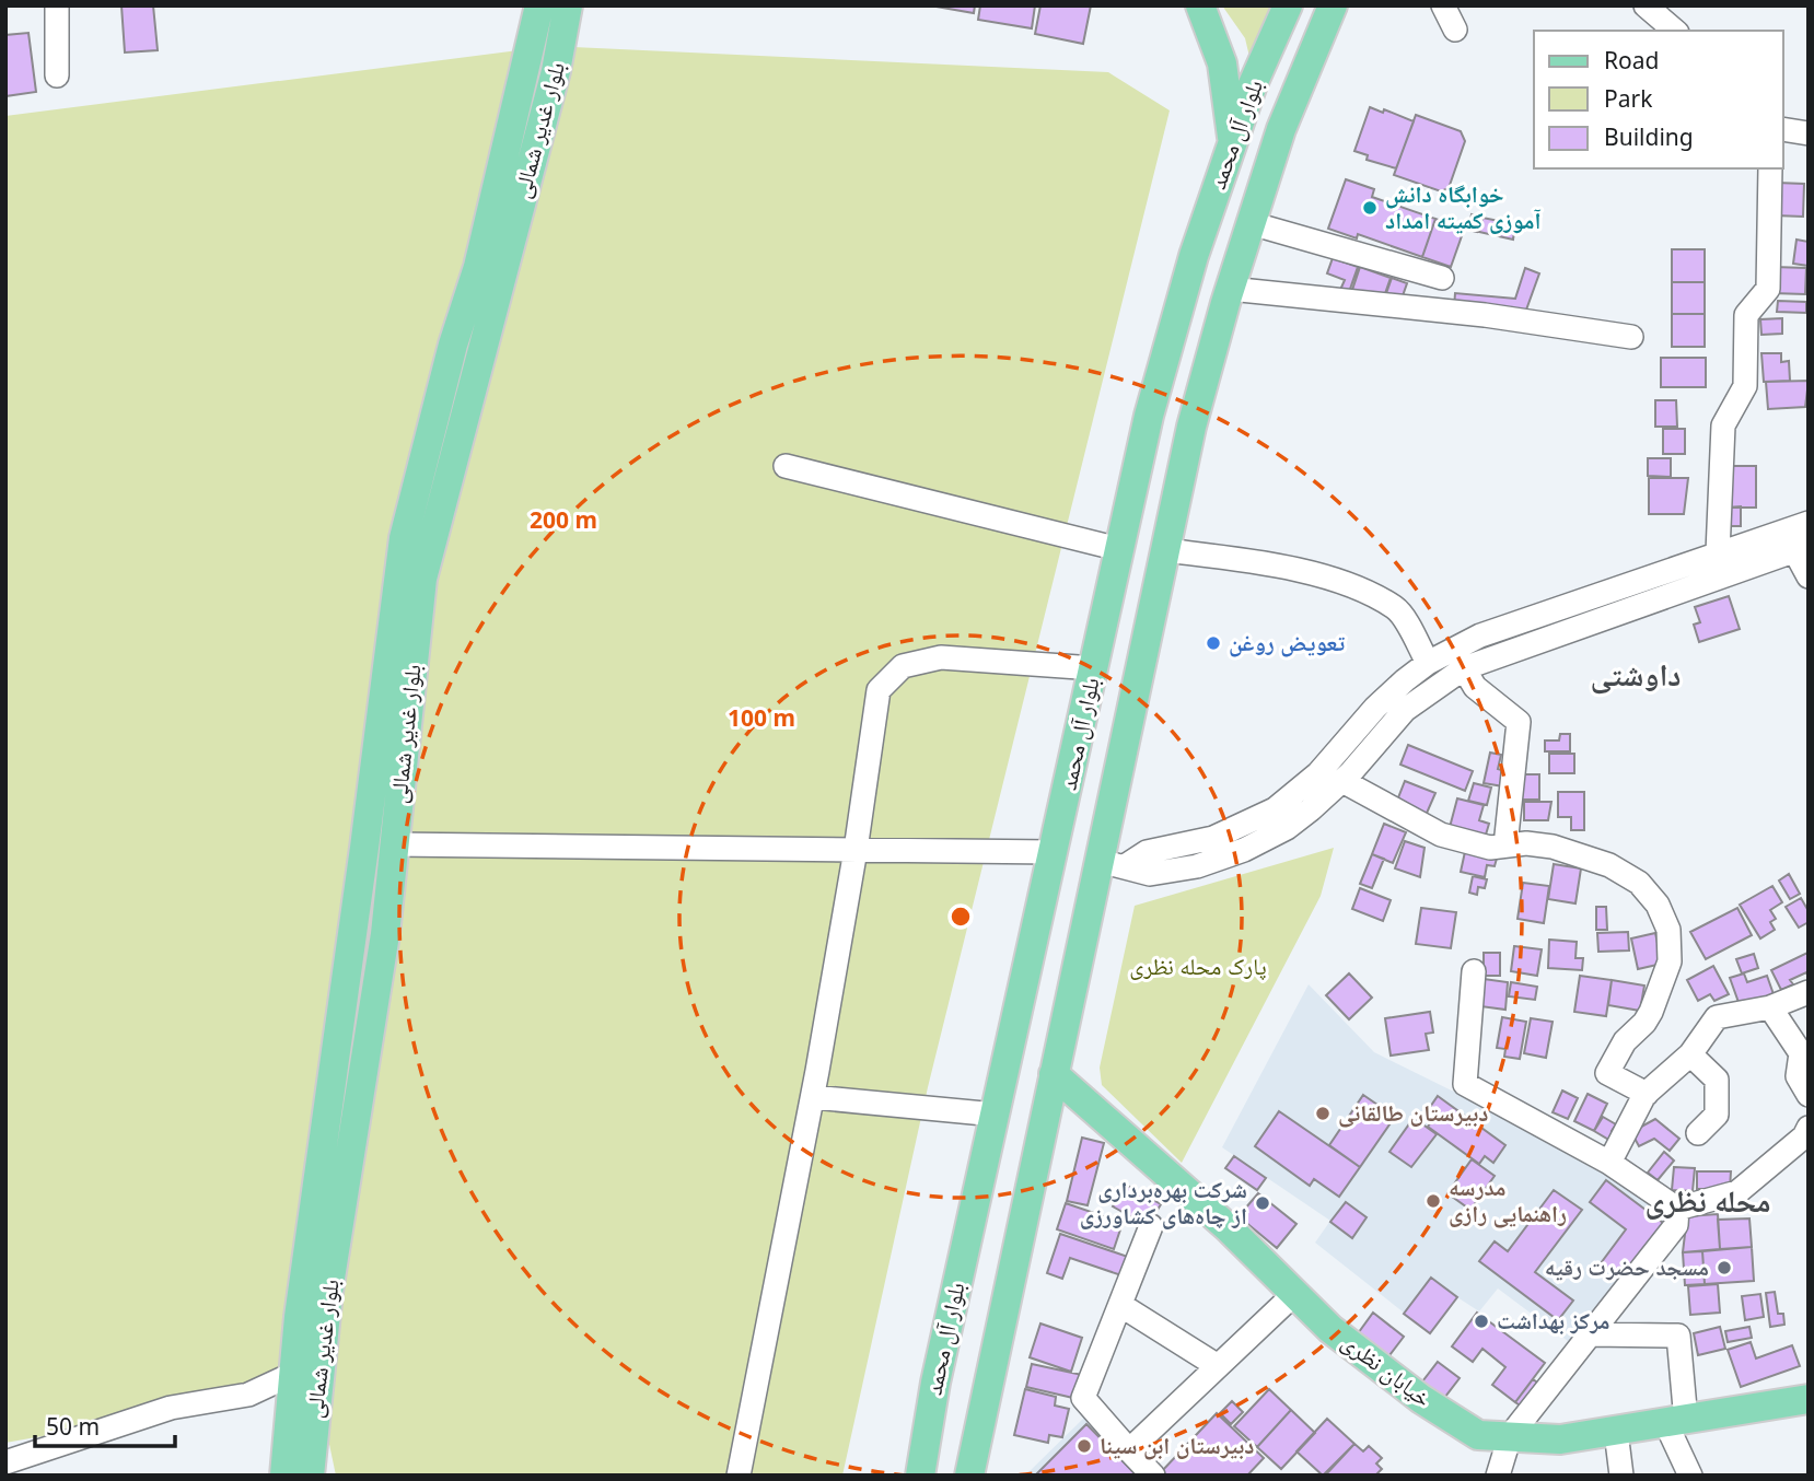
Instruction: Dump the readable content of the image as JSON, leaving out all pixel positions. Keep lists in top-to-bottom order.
{
  "streets": {
    "main road": ["بلوار غدیر شمالی", "بلوار آل محمد", "خیابان نظری"]
  },
  "crossings": [
    ["بلوار آل محمد", "خیابان نظری"]
  ],
  "districts": ["داوشتی", "محله نظری"],
  "parks": ["پارک محله نظری"],
  "places": [
    "خوابگاه دانش آموزی کمیته امداد",
    "تعویض روغن",
    "دبیرستان طالقانی",
    "مدرسه راهنمایی رازی",
    "شرکت بهره‌برداری از چاه‌های کشاورزی",
    "مسجد حضرت رقیه",
    "مرکز بهداشت",
    "دبیرستان ابن سینا"
  ],
  "legend": ["Road", "Park", "Building"],
  "scale_bar": "50 m",
  "rings": ["200 m", "100 m"]
}
